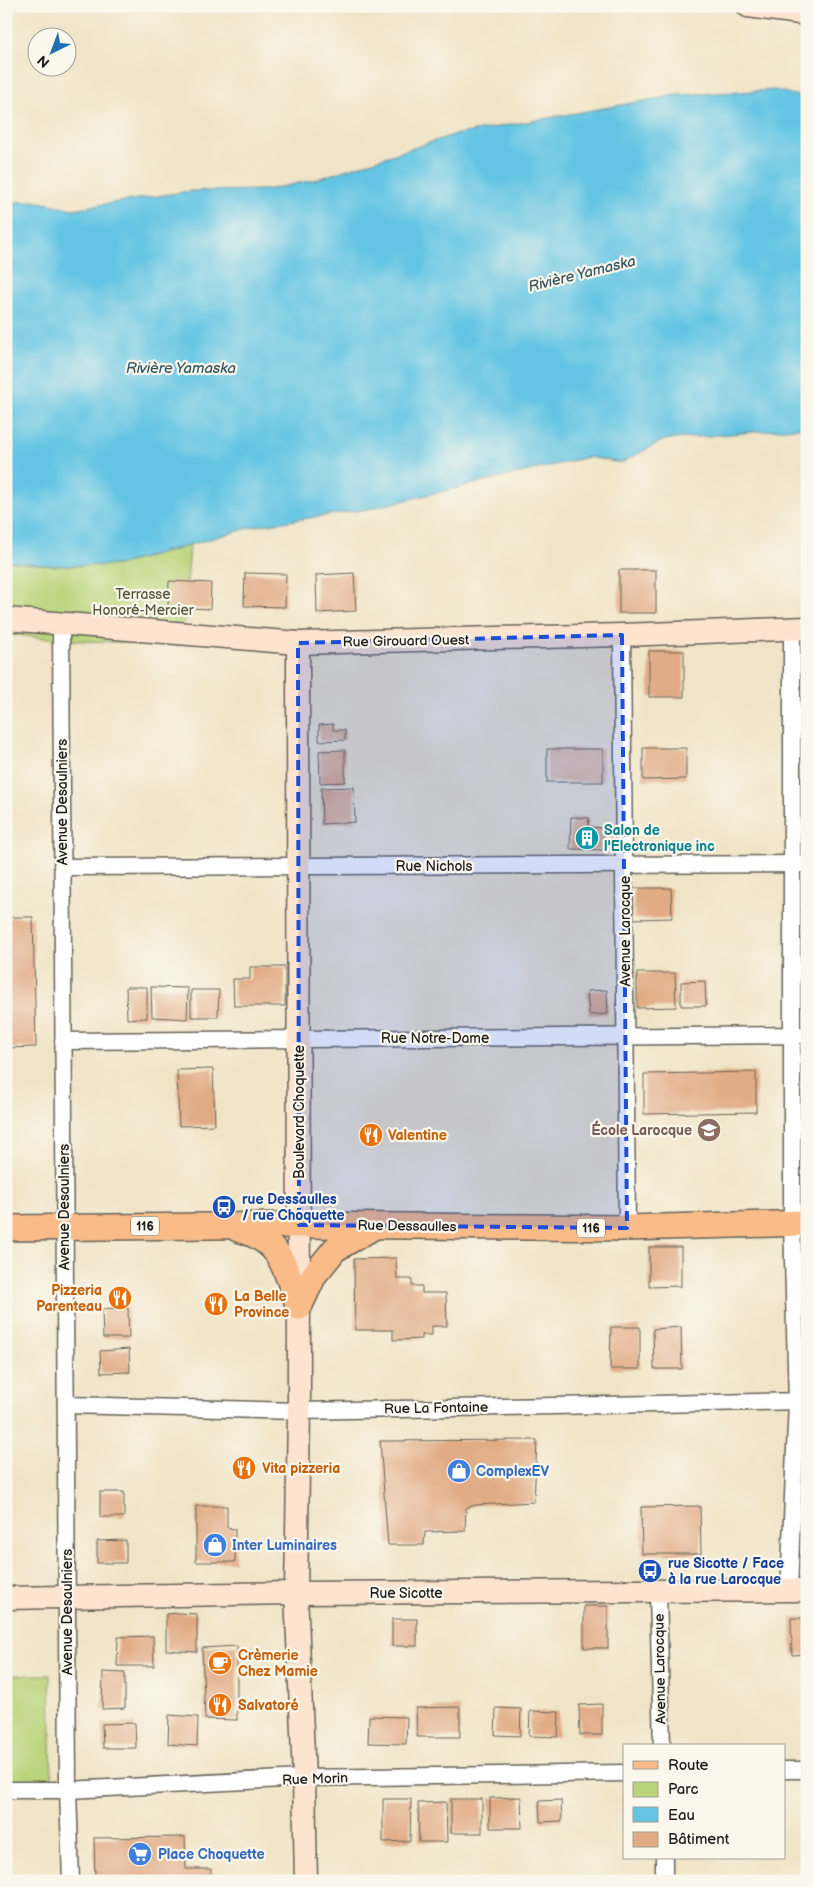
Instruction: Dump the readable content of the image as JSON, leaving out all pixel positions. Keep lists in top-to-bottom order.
{
  "streets": {
    "main road": ["116", "Rue Dessaulles"],
    "street": [
      "Rue Girouard Ouest",
      "Avenue Desaulniers",
      "Rue Nichols",
      "Avenue Larocque",
      "Rue Notre-Dame",
      "Boulevard Choquette",
      "Rue La Fontaine",
      "Rue Sicotte",
      "Rue Morin"
    ]
  },
  "crossings": [
    ["Rue Girouard Ouest", "Avenue Desaulniers"],
    ["Rue Girouard Ouest", "Avenue Larocque"],
    ["Rue Girouard Ouest", "Boulevard Choquette"],
    ["Avenue Desaulniers", "Rue Nichols"],
    ["Avenue Desaulniers", "Rue Notre-Dame"],
    ["Avenue Desaulniers", "Rue Dessaulles"],
    ["Avenue Desaulniers", "Rue La Fontaine"],
    ["Avenue Desaulniers", "Rue Sicotte"],
    ["Avenue Desaulniers", "Rue Morin"],
    ["Rue Nichols", "Avenue Larocque"],
    ["Rue Nichols", "Boulevard Choquette"],
    ["Avenue Larocque", "Rue Notre-Dame"],
    ["Avenue Larocque", "Rue Dessaulles"],
    ["Avenue Larocque", "Rue Sicotte"],
    ["Rue Notre-Dame", "Boulevard Choquette"],
    ["Boulevard Choquette", "Rue Dessaulles"],
    ["Boulevard Choquette", "Rue La Fontaine"],
    ["Boulevard Choquette", "Rue Sicotte"],
    ["Boulevard Choquette", "Rue Morin"]
  ],
  "water": ["Rivière Yamaska"],
  "parks": ["Terrasse Honoré-Mercier"],
  "places": {
    "building": ["Salon de l'Electronique inc"],
    "school or university": ["École Larocque"],
    "restaurant": [
      "Valentine",
      "Pizzeria Parenteau",
      "La Belle Province",
      "Vita pizzeria",
      "Salvatoré"
    ],
    "bus stop": ["rue Dessaulles / rue Choquette", "rue Sicotte / Face à la rue Larocque"],
    "shop": ["ComplexEV", "Inter Luminaires"],
    "cafe": ["Crèmerie Chez Mamie"],
    "supermarket": ["Place Choquette"]
  },
  "legend": [
    "Route",
    "Parc",
    "Eau",
    "Bâtiment"
  ],
  "north": "bottom left"
}
